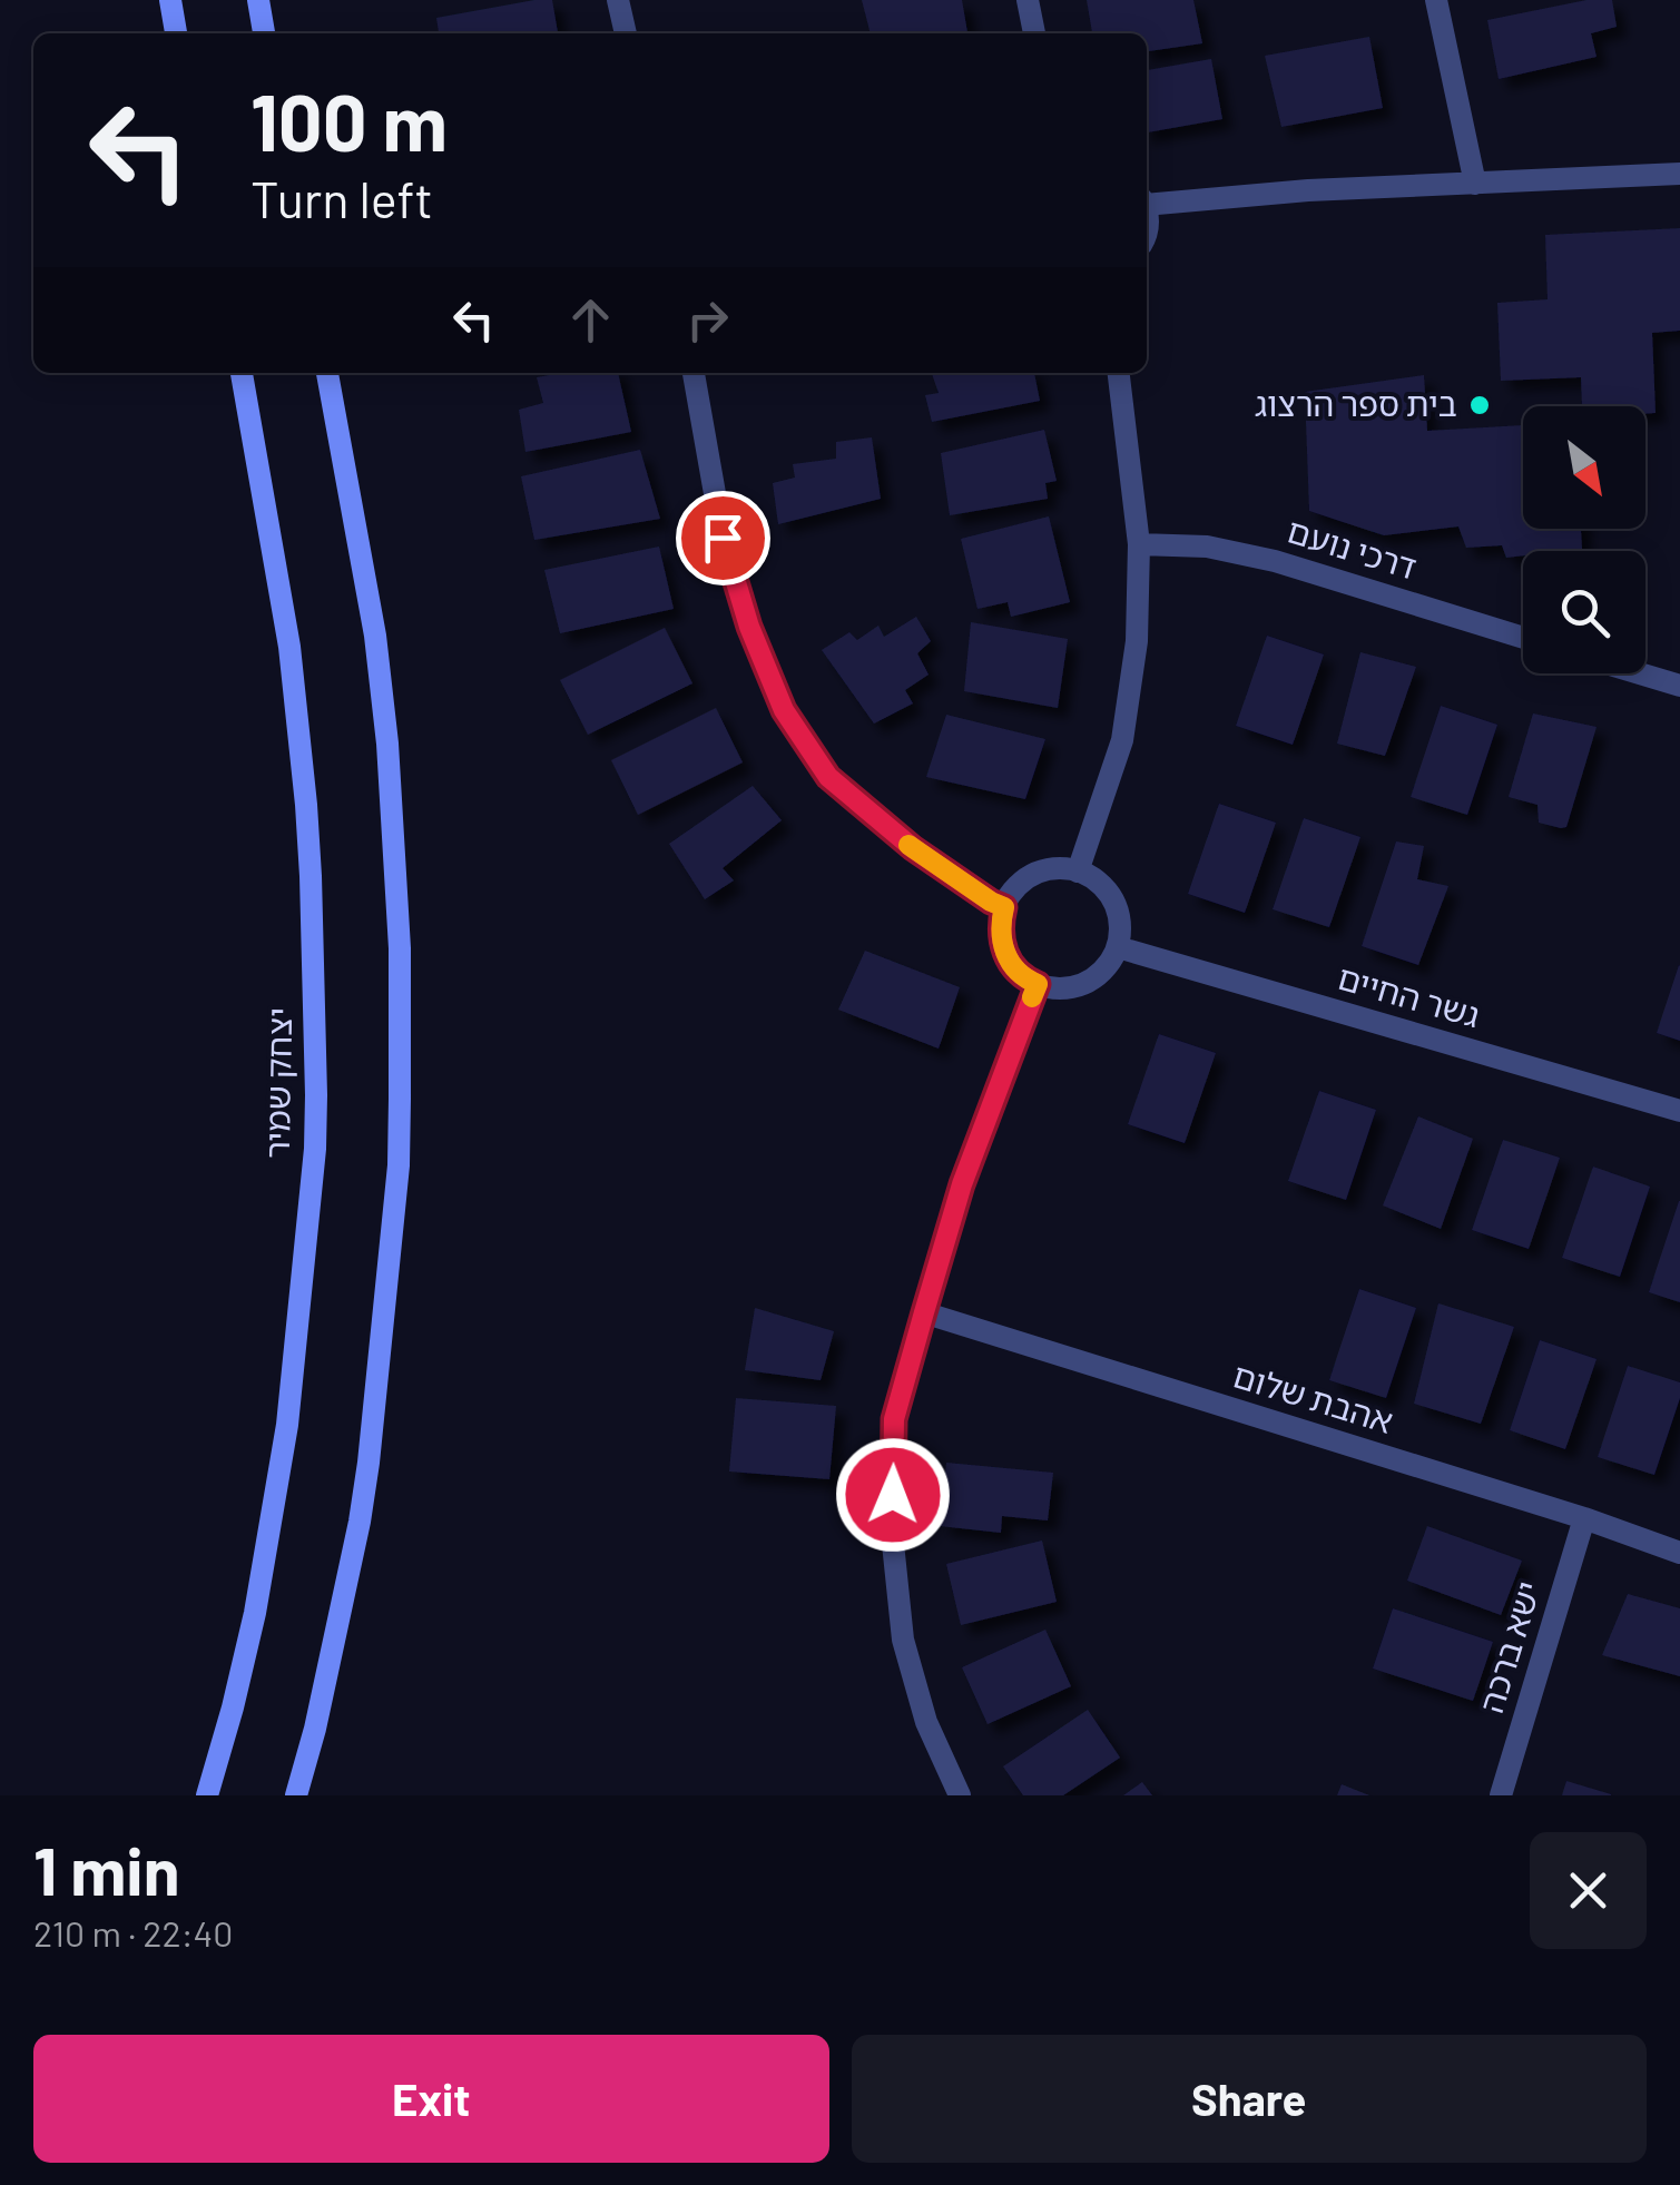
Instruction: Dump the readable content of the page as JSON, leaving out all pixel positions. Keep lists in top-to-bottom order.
{
  "streets": {
    "main road": ["יצחק שמיר"],
    "street": [
      "דרכי נועם",
      "גשר החיים",
      "אהבת שלום",
      "ישא ברכה"
    ]
  },
  "crossings": [
    ["אהבת שלום", "ישא ברכה"]
  ],
  "places": ["בית ספר הרצוג"],
  "north": "bottom right",
  "page": {
    "turn": ["100 m", "Turn left"],
    "heading": ["1 min", "210 m · 22:40"],
    "buttons": ["Exit", "Share"]
  }
}
